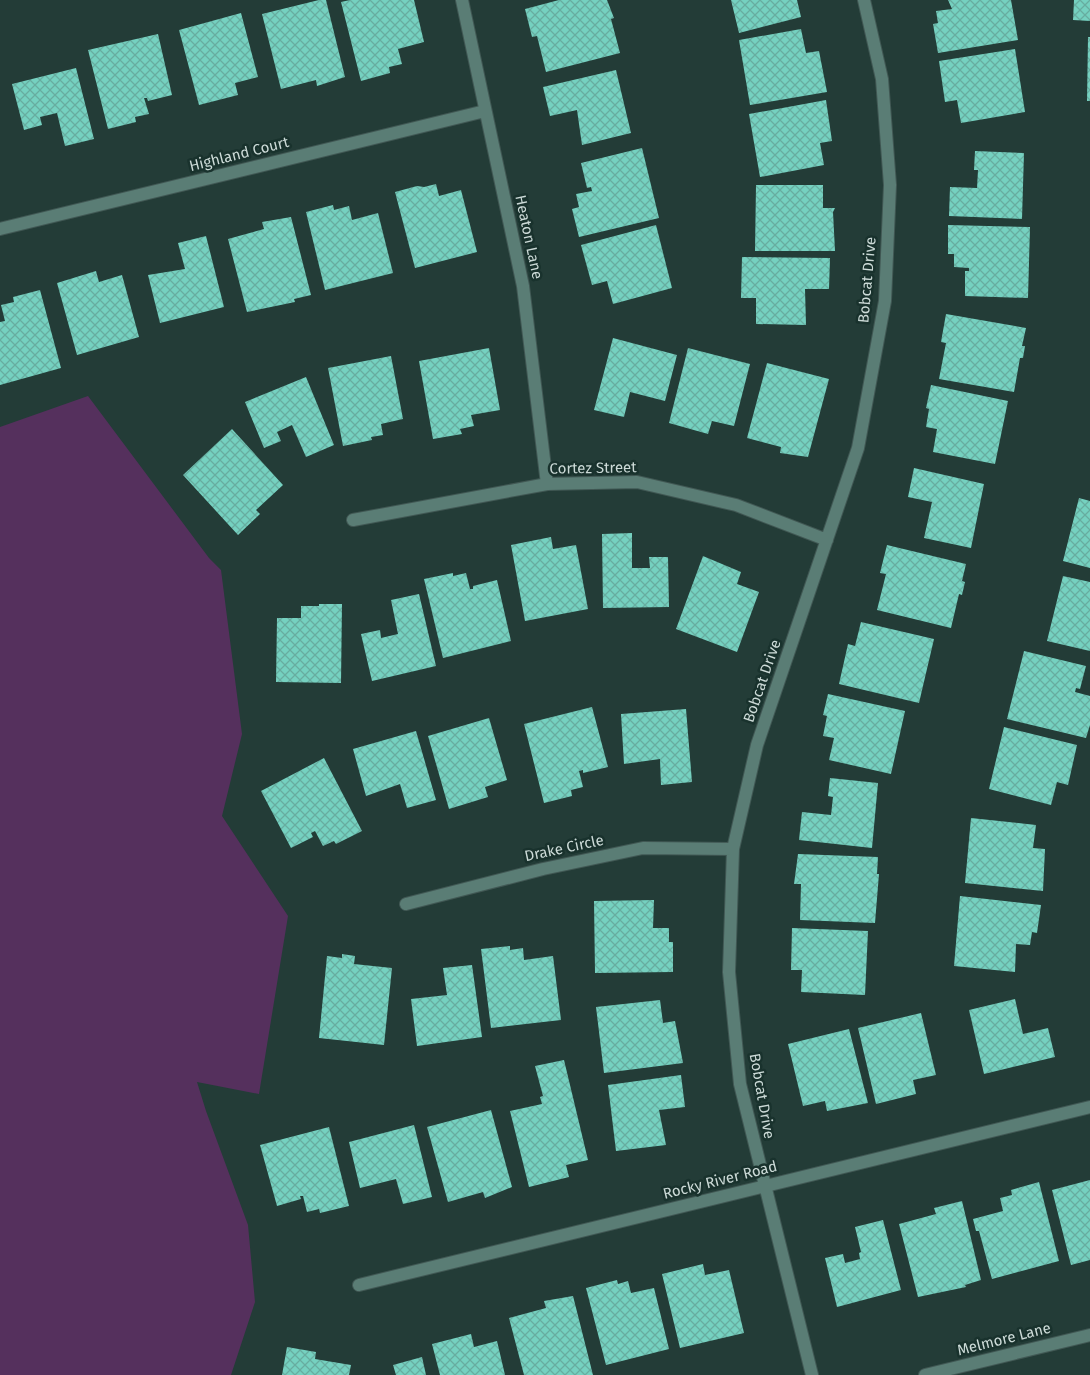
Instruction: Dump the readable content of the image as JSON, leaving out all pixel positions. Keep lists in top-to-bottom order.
{
  "streets": {
    "street": [
      "Highland Court",
      "Heaton Lane",
      "Bobcat Drive",
      "Cortez Street",
      "Drake Circle",
      "Rocky River Road",
      "Melmore Lane"
    ]
  },
  "crossings": [
    ["Highland Court", "Heaton Lane"],
    ["Heaton Lane", "Cortez Street"],
    ["Bobcat Drive", "Cortez Street"],
    ["Bobcat Drive", "Drake Circle"],
    ["Bobcat Drive", "Rocky River Road"]
  ]
}
